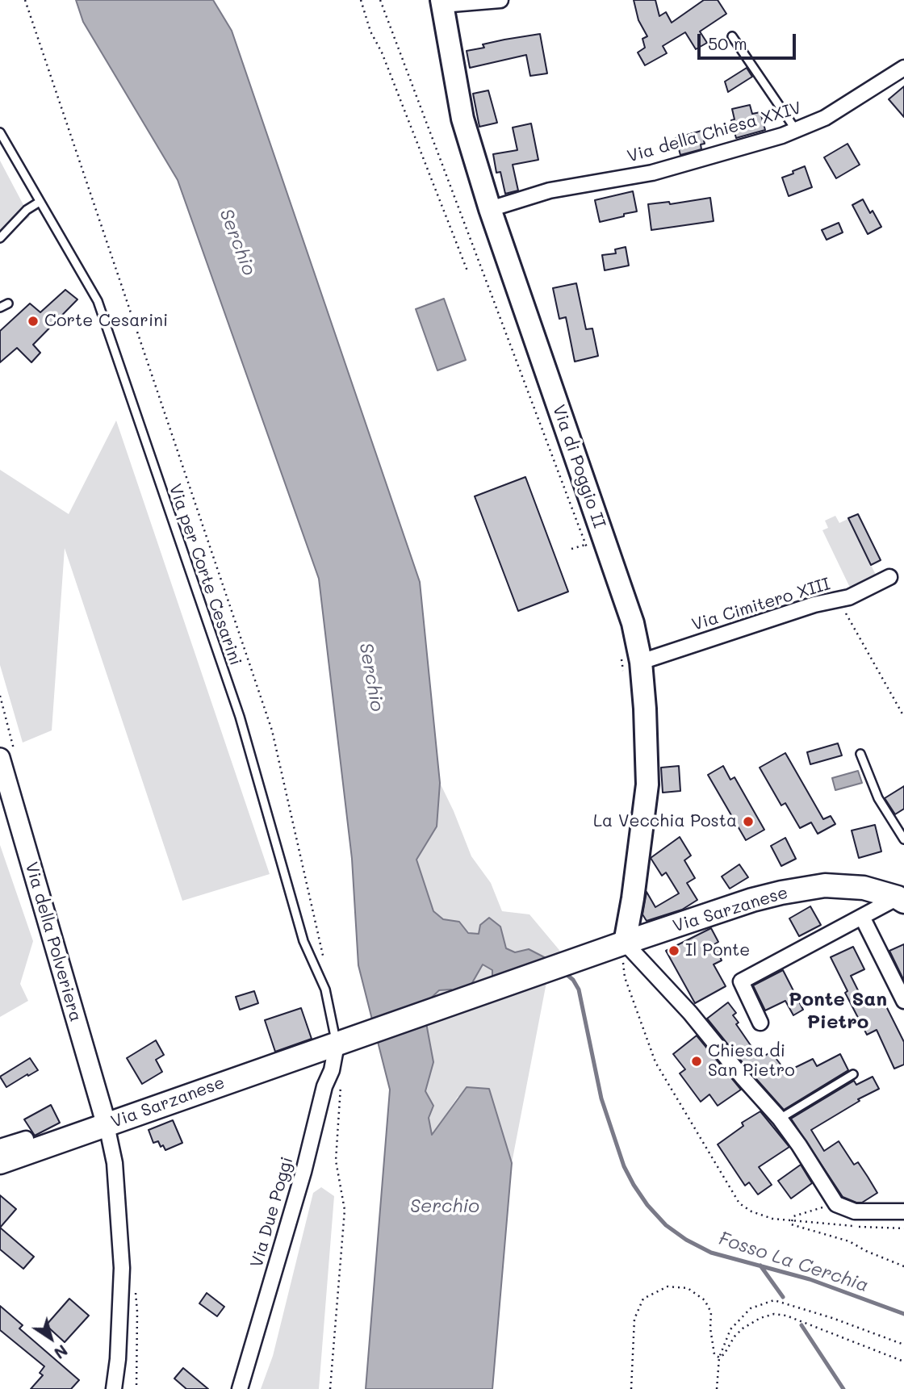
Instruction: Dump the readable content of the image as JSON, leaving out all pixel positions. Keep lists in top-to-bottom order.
{
  "streets": {
    "main road": ["Via di Poggio II", "Via Sarzanese"],
    "street": [
      "Via della Chiesa XXIV",
      "Via Cimitero XIII",
      "Via della Polveriera",
      "Via Due Poggi"
    ],
    "lane": ["Via per Corte Cesarini"]
  },
  "crossings": [
    ["Via della Chiesa XXIV", "Via di Poggio II"],
    ["Via di Poggio II", "Via Cimitero XIII"],
    ["Via di Poggio II", "Via Sarzanese"],
    ["Via per Corte Cesarini", "Via Sarzanese"],
    ["Via per Corte Cesarini", "Via Due Poggi"],
    ["Via Sarzanese", "Via della Polveriera"],
    ["Via Sarzanese", "Via Due Poggi"]
  ],
  "districts": ["Ponte San Pietro"],
  "water": ["Serchio", "Fosso La Cerchia"],
  "places": [
    "Corte Cesarini",
    "La Vecchia Posta",
    "Il Ponte",
    "Chiesa di San Pietro"
  ],
  "scale_bar": "50 m",
  "north": "bottom right"
}
